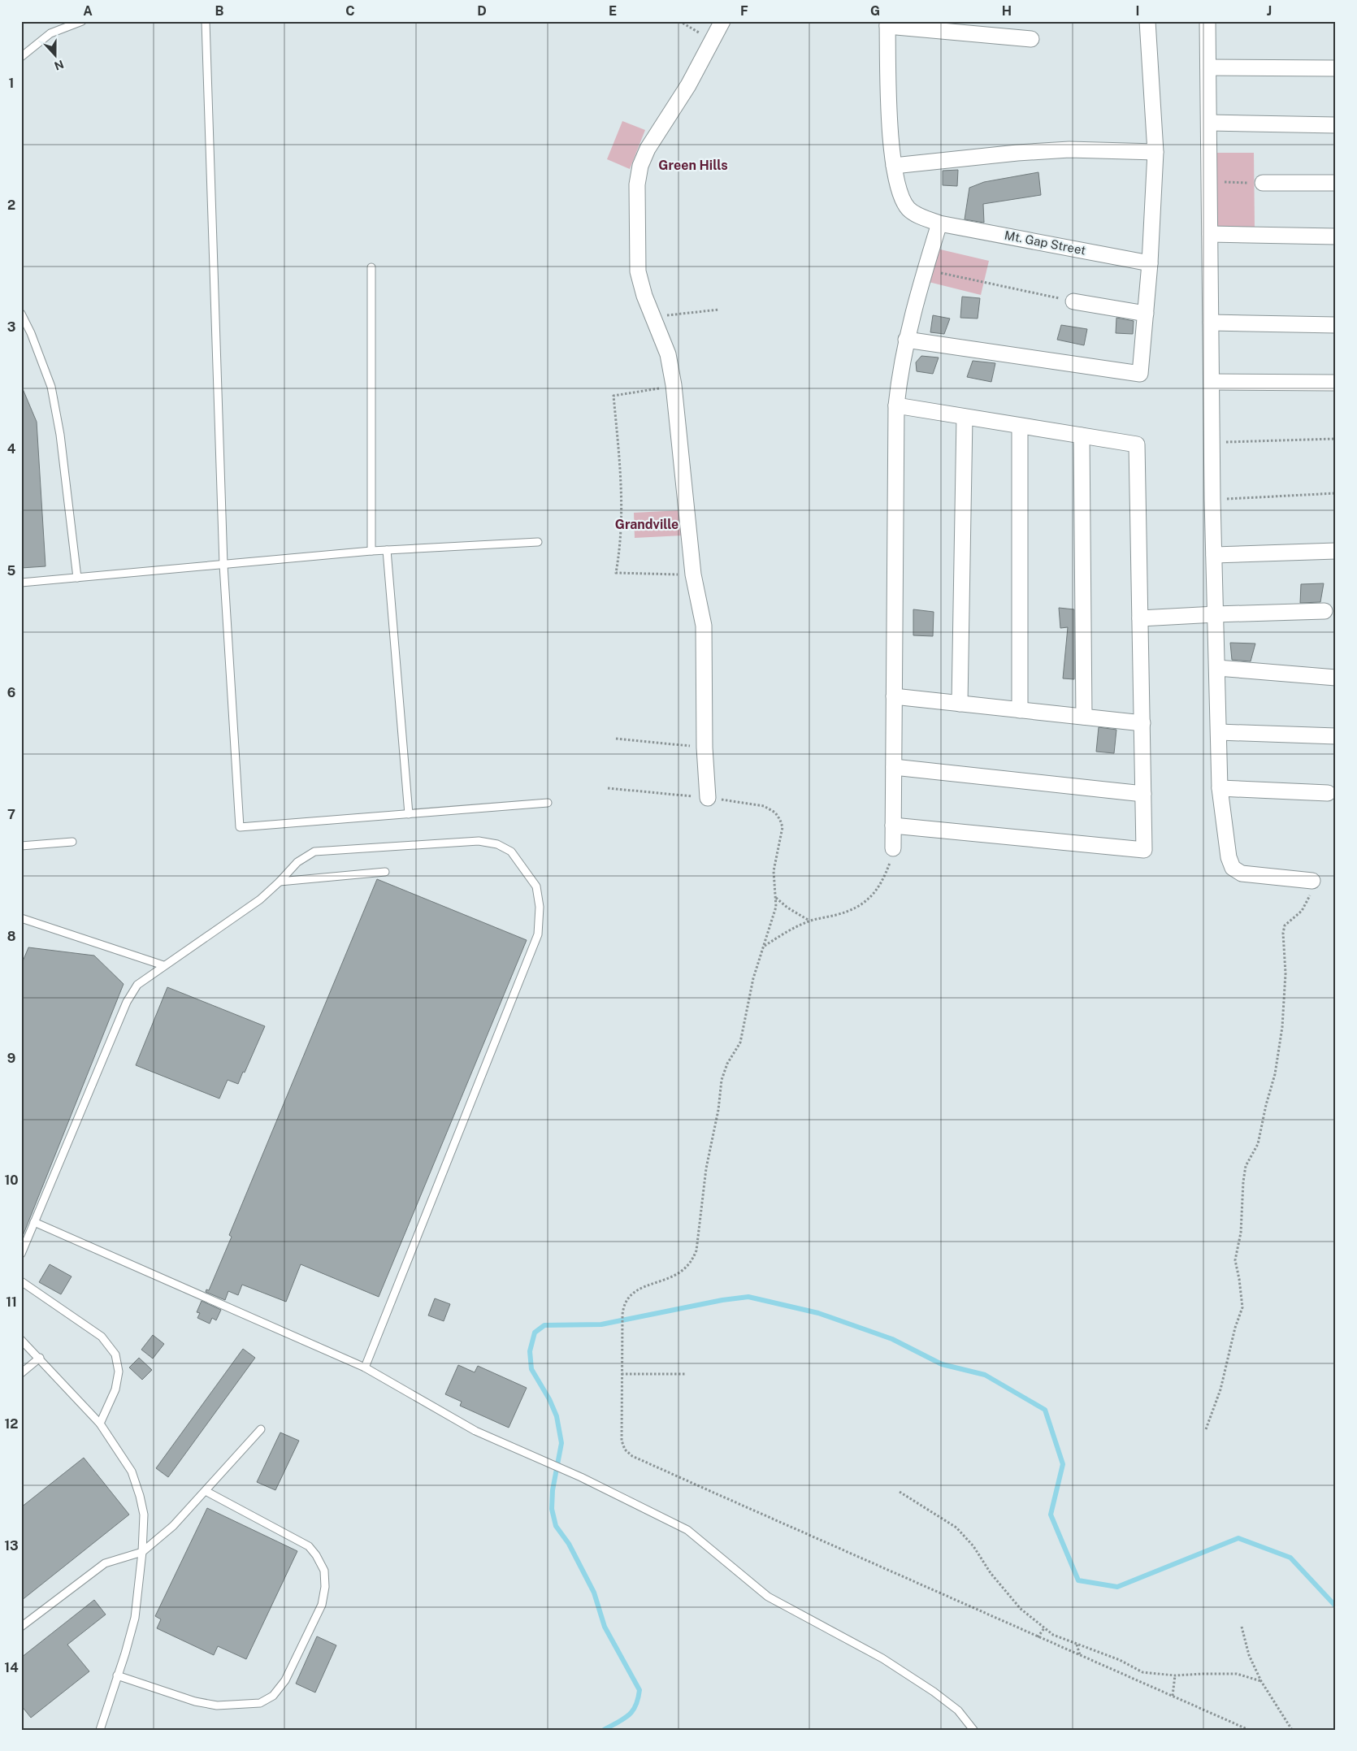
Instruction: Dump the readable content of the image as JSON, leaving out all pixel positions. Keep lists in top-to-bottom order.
{
  "streets": {
    "street": ["Mt. Gap Street"]
  },
  "districts": ["Green Hills", "Grandville"],
  "north": "bottom",
  "grid": {
    "columns": [
      "A",
      "B",
      "C",
      "D",
      "E",
      "F",
      "G",
      "H",
      "I",
      "J"
    ],
    "rows": [
      "1",
      "2",
      "3",
      "4",
      "5",
      "6",
      "7",
      "8",
      "9",
      "10",
      "11",
      "12",
      "13",
      "14"
    ]
  }
}
